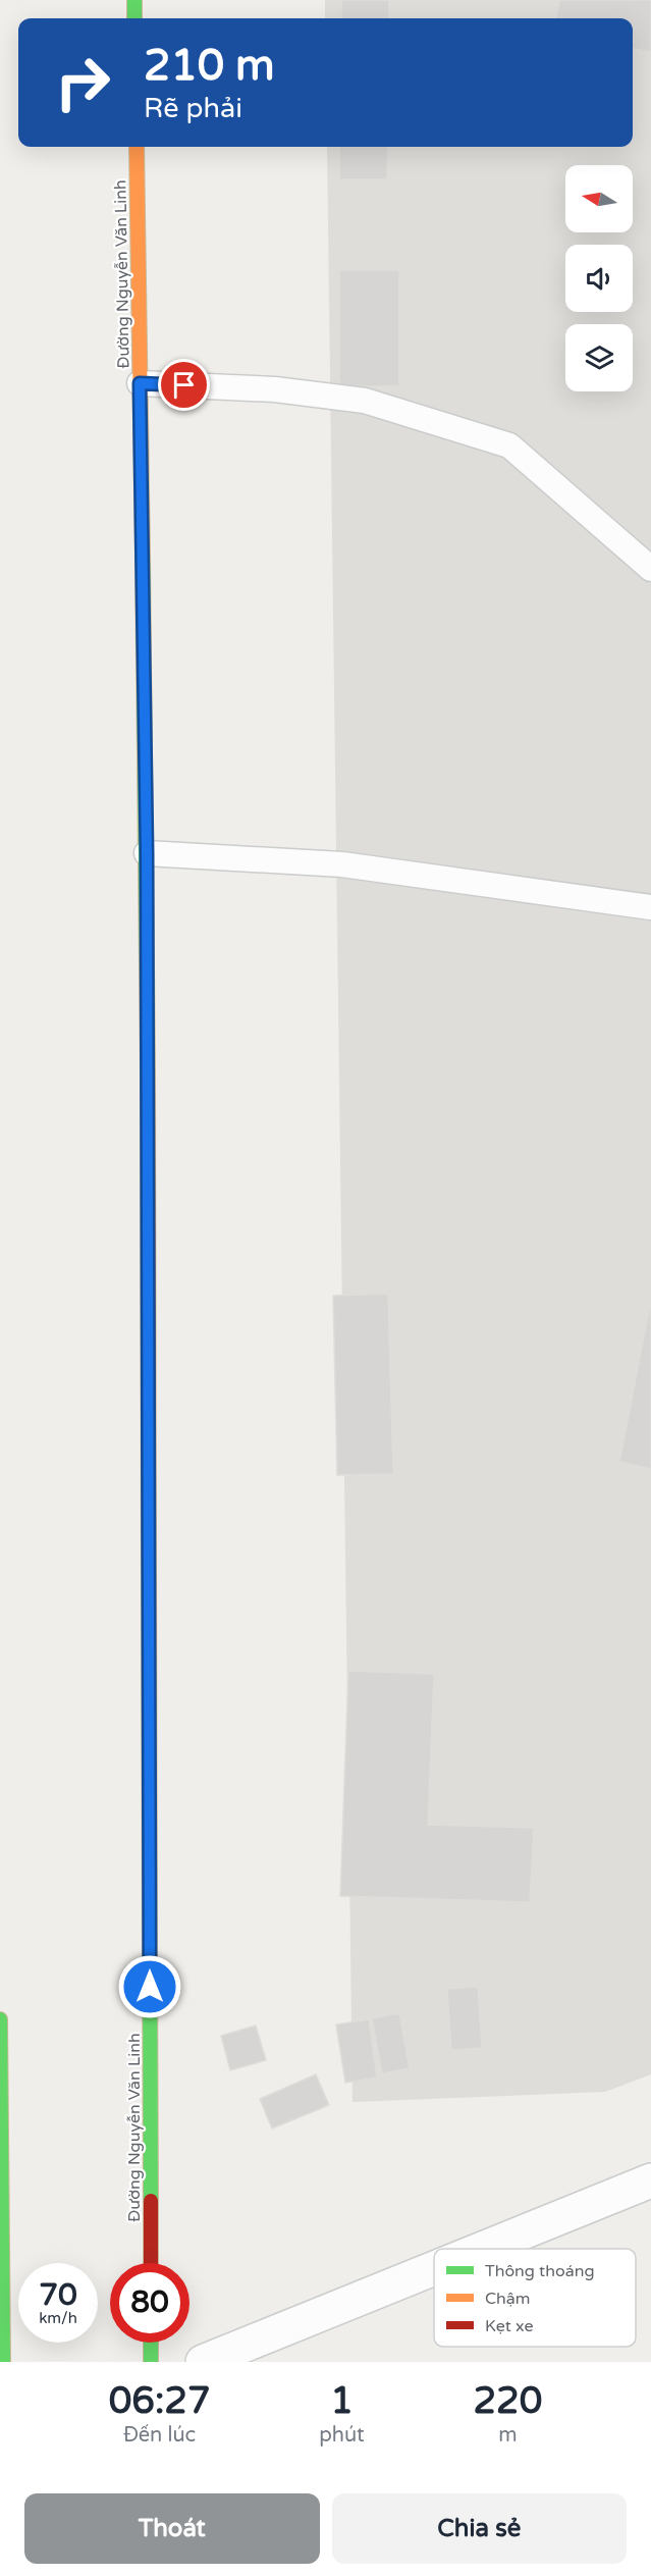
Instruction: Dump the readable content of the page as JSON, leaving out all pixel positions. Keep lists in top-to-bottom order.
{
  "streets": {
    "highway": ["Đường Nguyễn Văn Linh"]
  },
  "legend": ["Thông thoáng", "Chậm", "Kẹt xe"],
  "north": "left",
  "page": {
    "turn": ["210 m", "Rẽ phải"],
    "speed": "70 km/h",
    "limit": "80",
    "eta": [
      "06:27",
      "Đến lúc",
      "1",
      "phút",
      "220",
      "m"
    ],
    "buttons": ["Thoát", "Chia sẻ"]
  }
}
